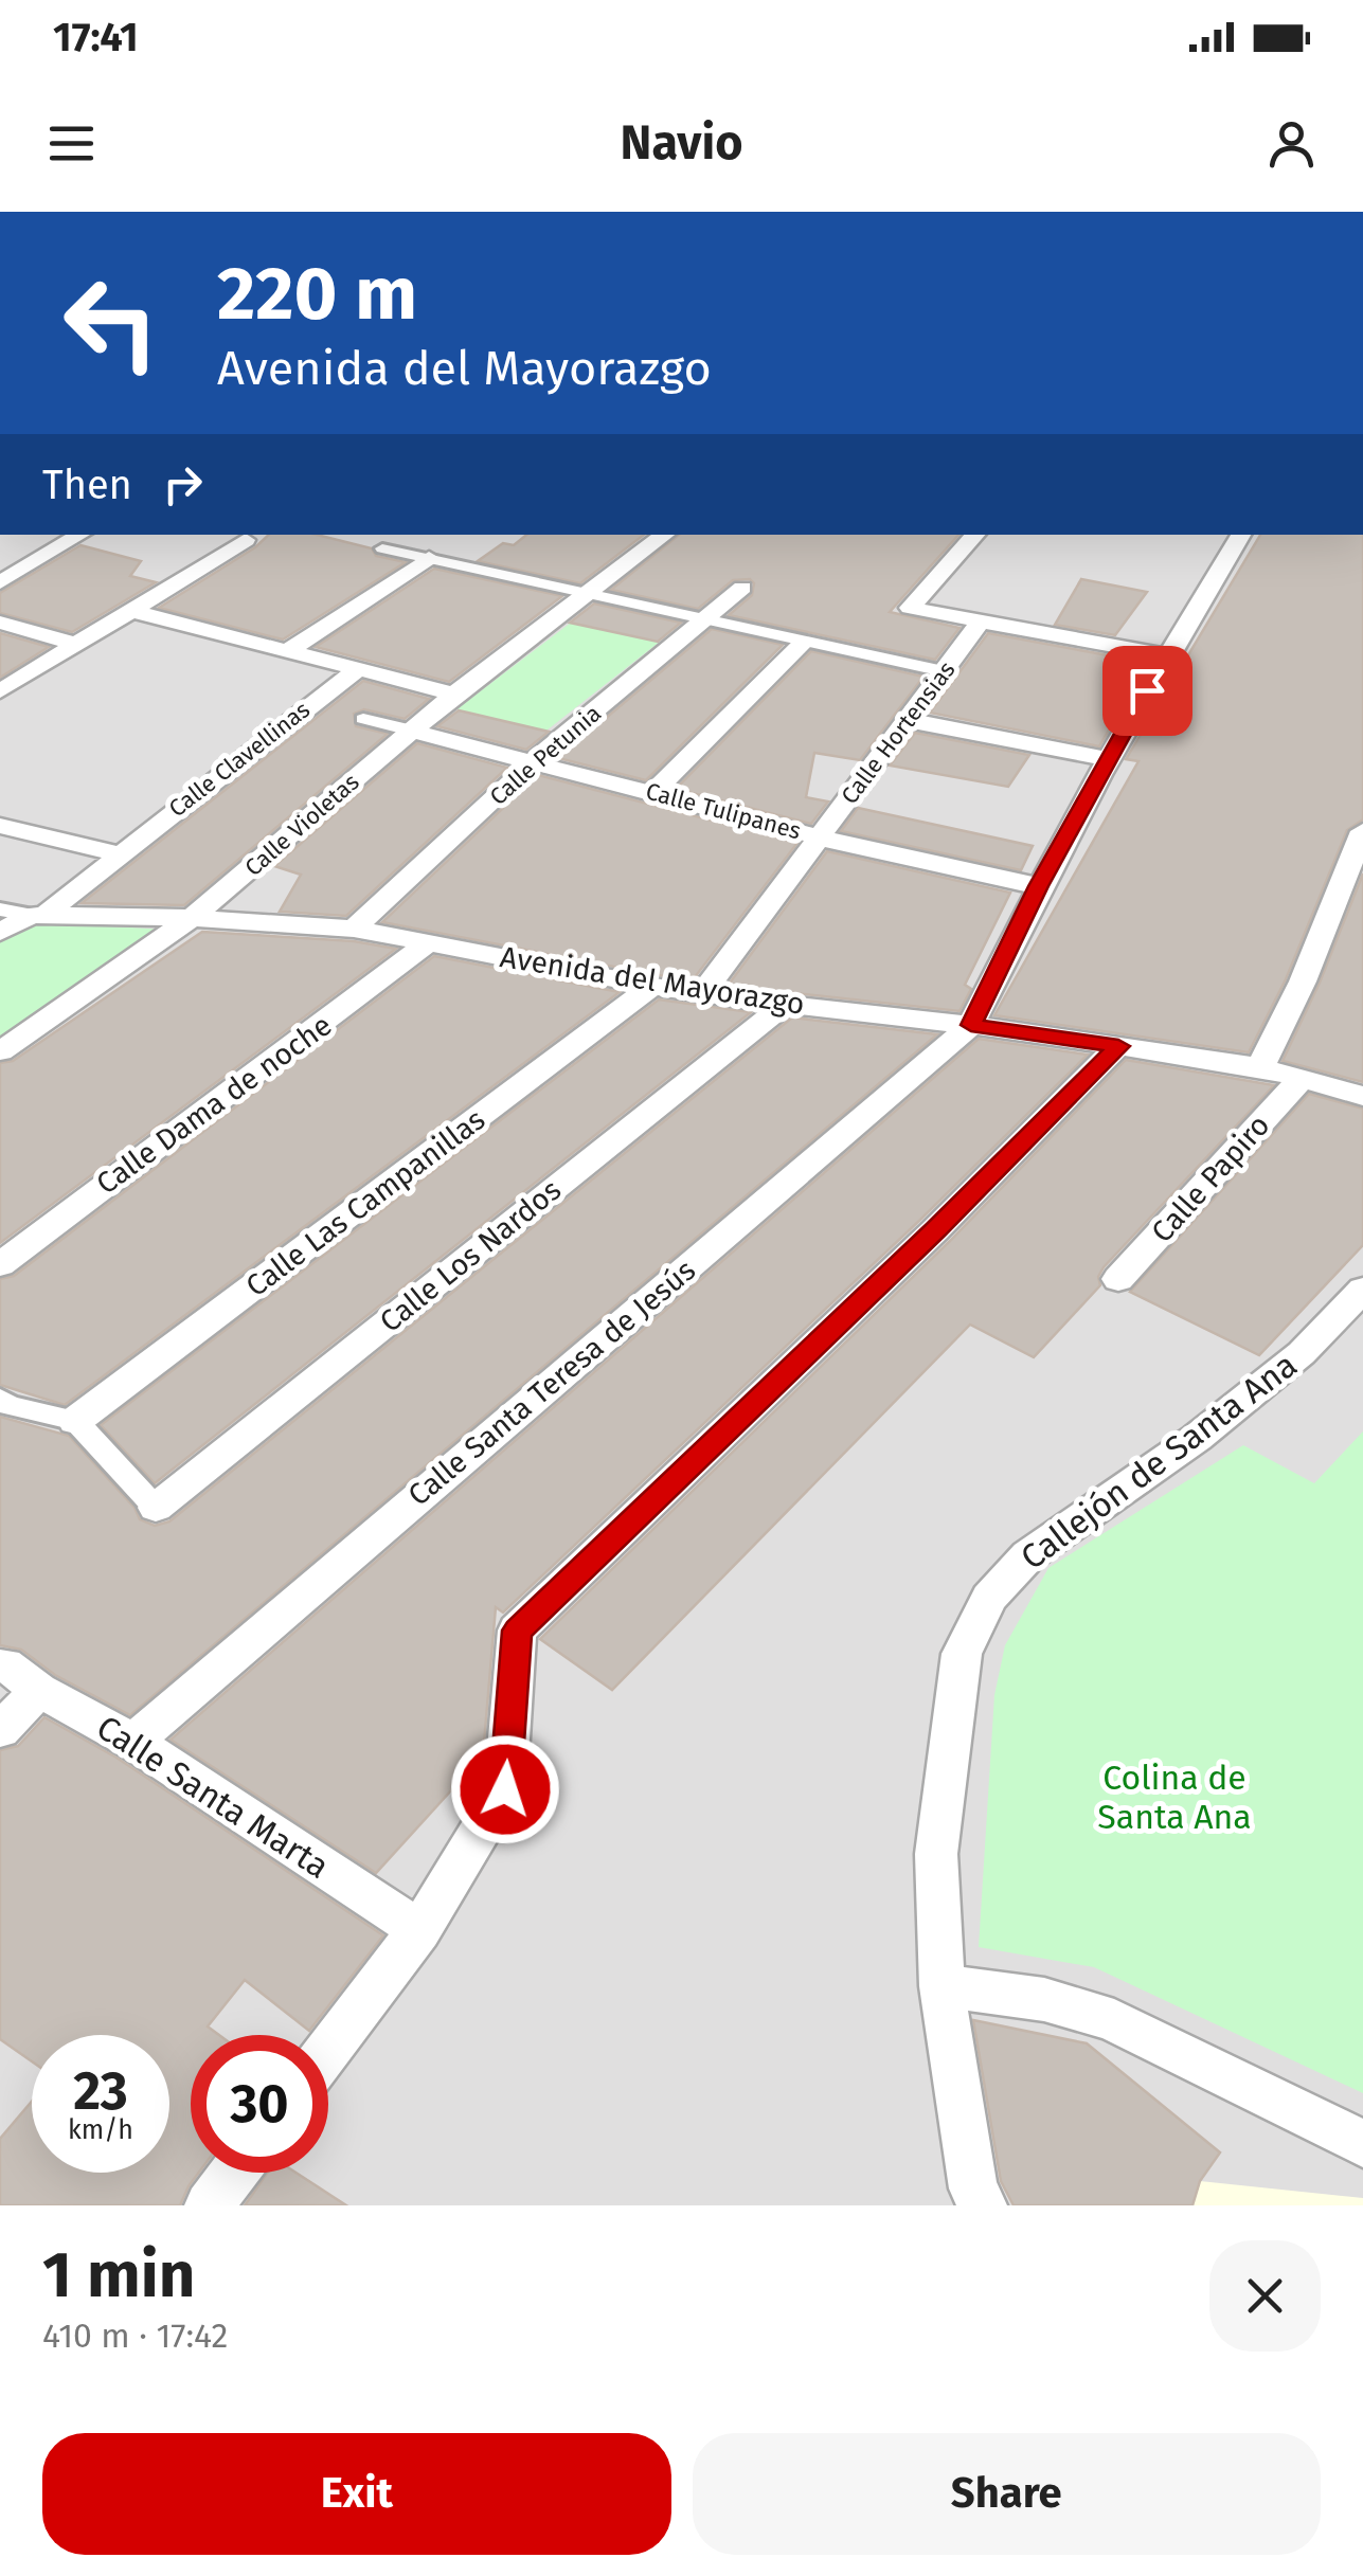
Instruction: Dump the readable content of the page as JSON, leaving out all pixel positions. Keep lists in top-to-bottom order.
{
  "streets": {
    "street": [
      "Calle Hortensias",
      "Calle Petunia",
      "Calle Clavellinas",
      "Calle Tulipanes",
      "Calle Violetas",
      "Avenida del Mayorazgo",
      "Calle Dama de noche",
      "Calle Papiro",
      "Calle Las Campanillas",
      "Calle Los Nardos",
      "Calle Santa Teresa de Jesús",
      "Callejón de Santa Ana",
      "Calle Santa Marta"
    ]
  },
  "crossings": [
    ["Calle Hortensias", "Calle Tulipanes"],
    ["Calle Hortensias", "Avenida del Mayorazgo"],
    ["Calle Petunia", "Calle Tulipanes"],
    ["Calle Petunia", "Avenida del Mayorazgo"],
    ["Calle Clavellinas", "Avenida del Mayorazgo"],
    ["Calle Tulipanes", "Calle Violetas"],
    ["Calle Violetas", "Avenida del Mayorazgo"],
    ["Avenida del Mayorazgo", "Calle Dama de noche"],
    ["Avenida del Mayorazgo", "Calle Papiro"],
    ["Avenida del Mayorazgo", "Calle Las Campanillas"],
    ["Avenida del Mayorazgo", "Calle Los Nardos"],
    ["Avenida del Mayorazgo", "Calle Santa Teresa de Jesús"],
    ["Calle Santa Teresa de Jesús", "Calle Santa Marta"]
  ],
  "parks": ["Colina de Santa Ana"],
  "page": {
    "status": "17:41",
    "header": "Navio",
    "turn": ["220 m", "Avenida del Mayorazgo"],
    "then": "Then",
    "speed": "23 km/h",
    "limit": "30",
    "heading": ["1 min", "410 m · 17:42"],
    "buttons": ["Exit", "Share"]
  }
}
